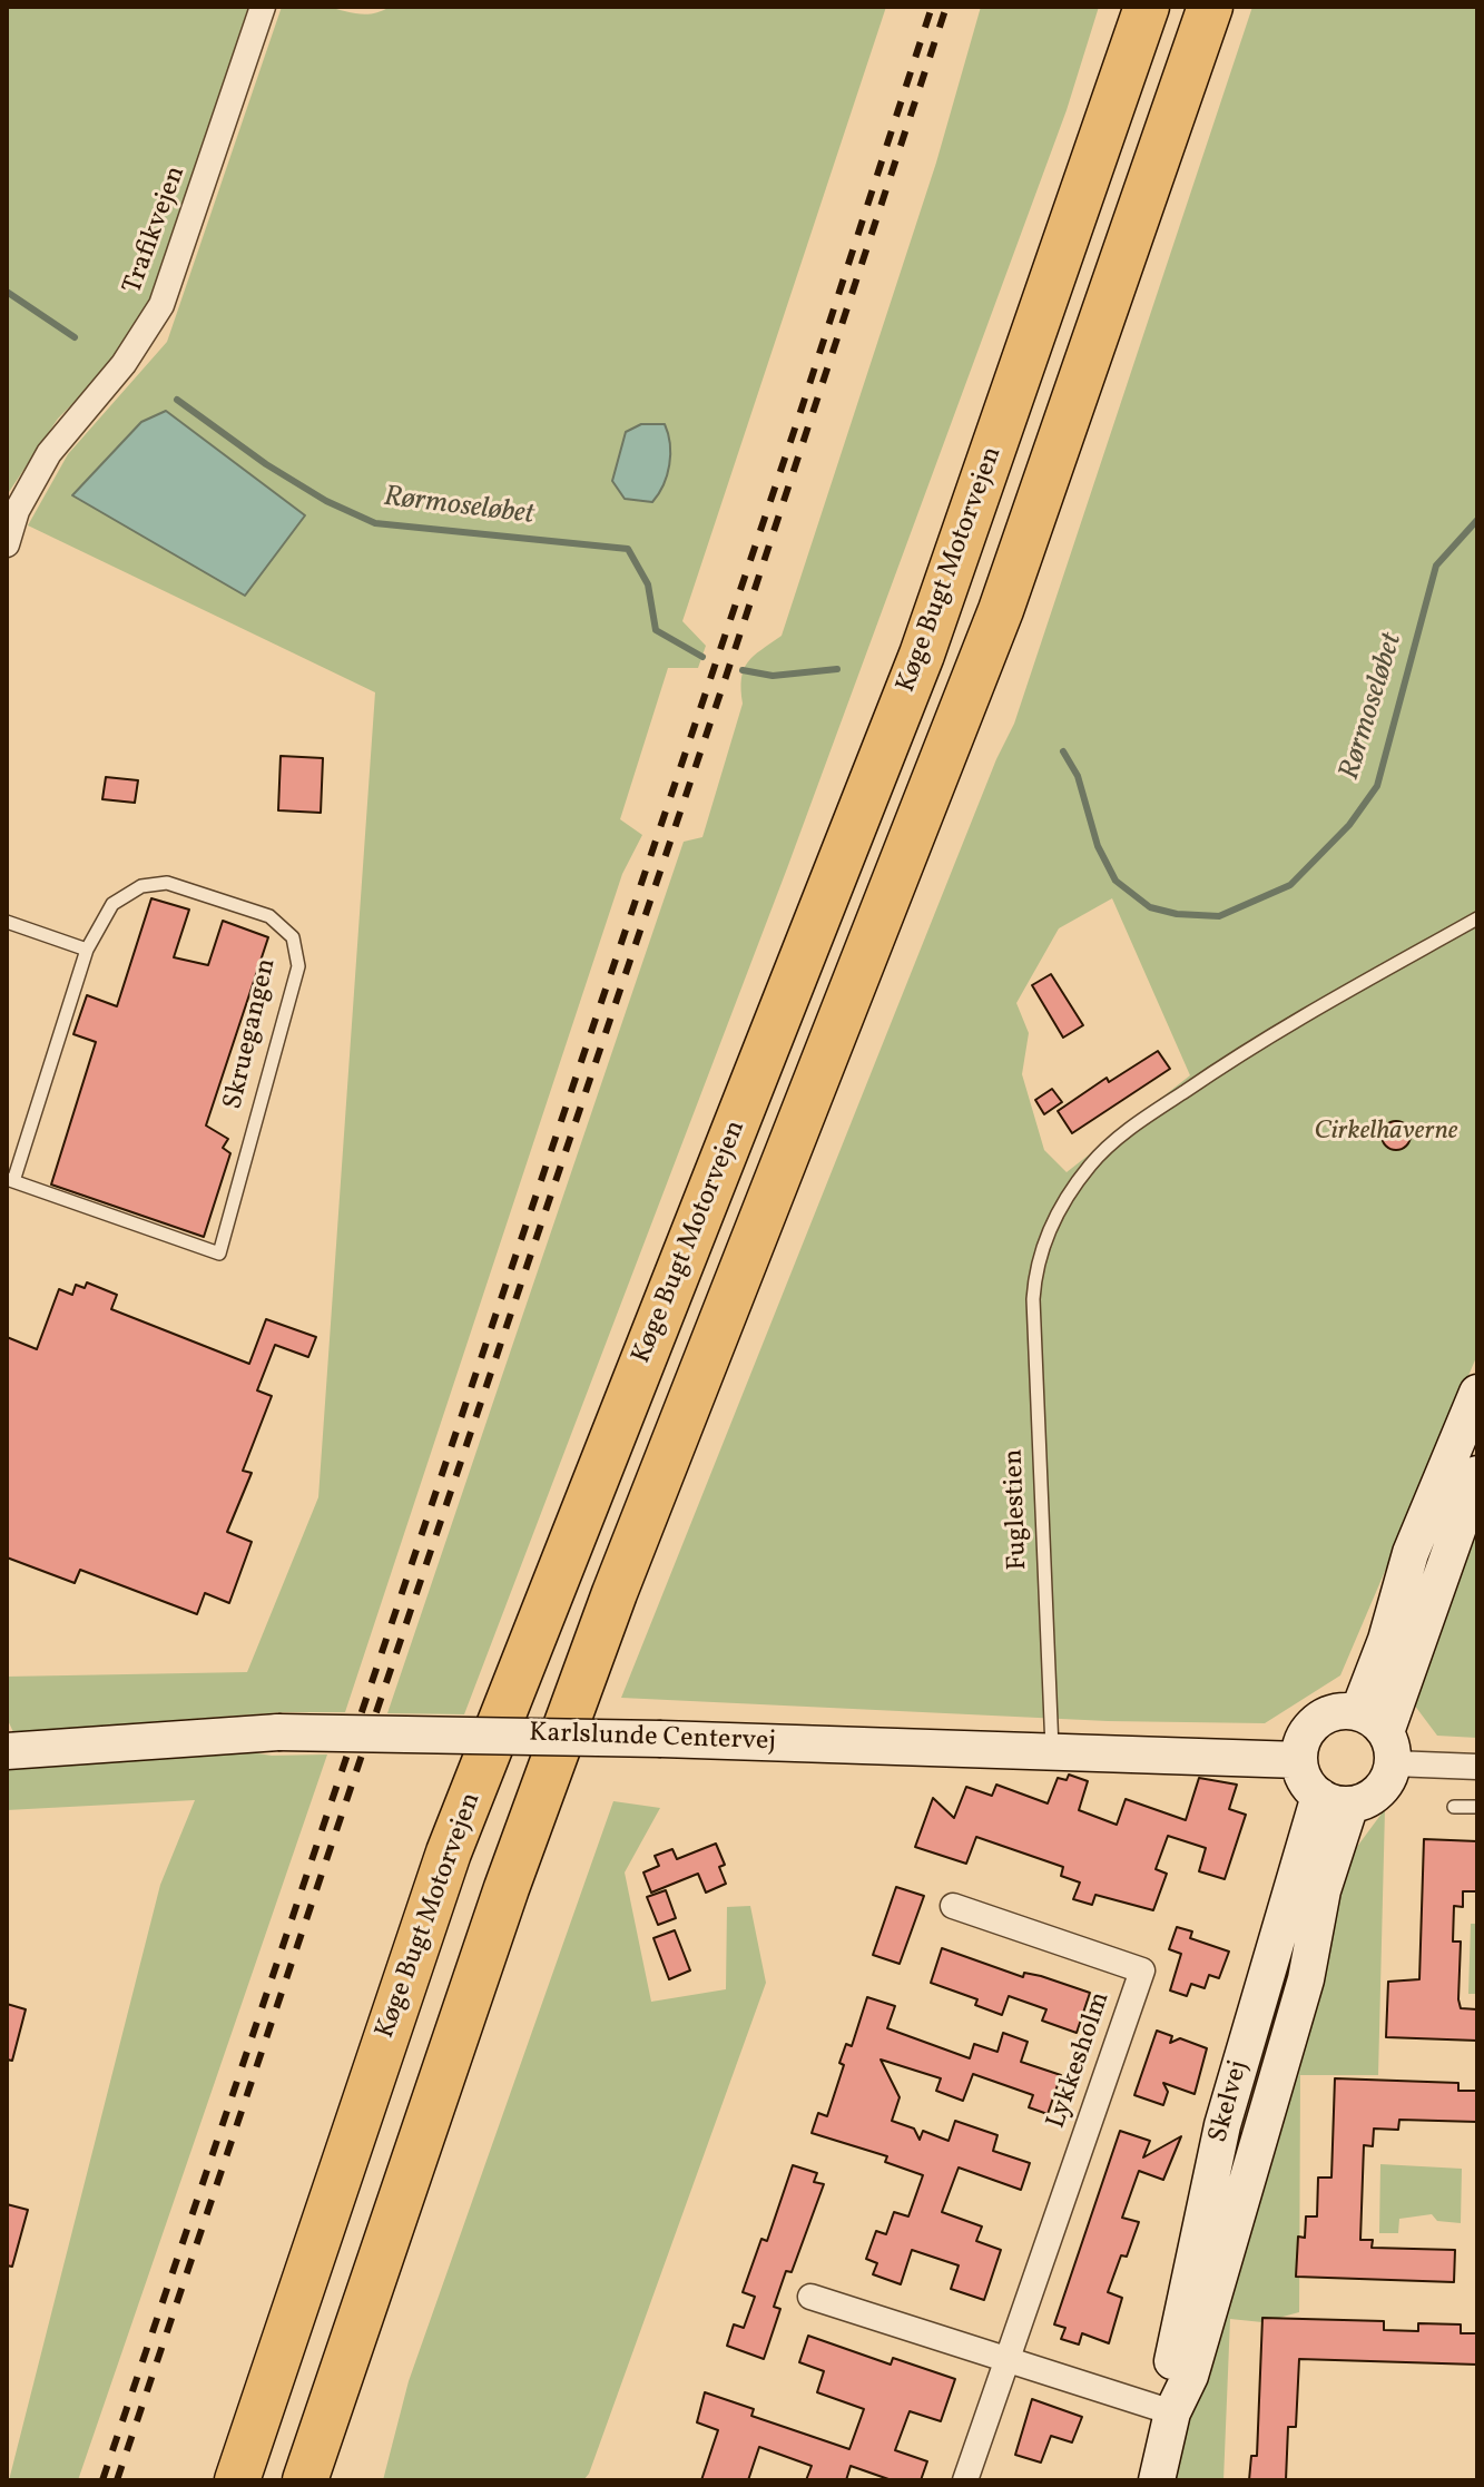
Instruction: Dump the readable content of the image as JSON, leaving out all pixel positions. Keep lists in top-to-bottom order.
{
  "streets": {
    "highway": ["Køge Bugt Motorvejen"],
    "street": [
      "Trafikvejen",
      "Karlslunde Centervej",
      "Lykkesholm",
      "Skelvej"
    ],
    "lane": ["Skruegangen", "Fuglestien"]
  },
  "crossings": [
    ["Fuglestien", "Karlslunde Centervej"],
    ["Karlslunde Centervej", "Skelvej"]
  ],
  "water": ["Rørmoseløbet"],
  "parks": ["Cirkelhaverne"]
}
